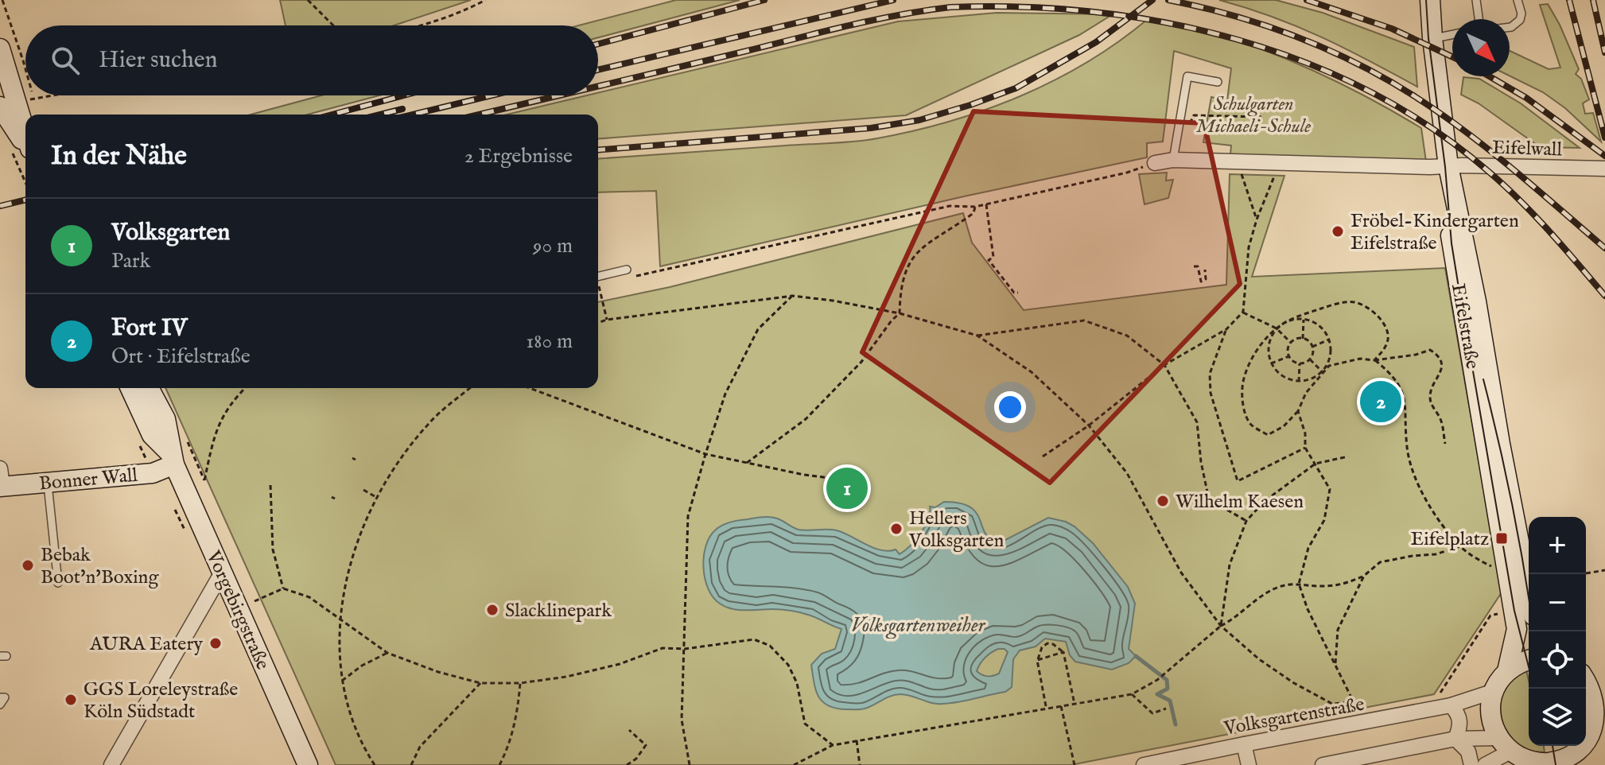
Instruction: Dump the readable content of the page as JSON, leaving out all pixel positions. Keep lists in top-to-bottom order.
{
  "streets": {
    "street": [
      "Eifelwall",
      "Eifelstraße",
      "Bonner Wall",
      "Vorgebirgstraße",
      "Volksgartenstraße"
    ]
  },
  "crossings": [
    ["Eifelwall", "Eifelstraße"],
    ["Bonner Wall", "Vorgebirgstraße"]
  ],
  "water": ["Volksgartenweiher"],
  "parks": ["Schulgarten Michaeli-Schule"],
  "places": {
    "other": [
      "Fröbel-Kindergarten Eifelstraße",
      "Wilhelm Kaesen",
      "Hellers Volksgarten",
      "Bebak Boot'n'Boxing",
      "Slacklinepark",
      "AURA Eatery",
      "GGS Loreleystraße Köln Südstadt"
    ],
    "transit": ["Eifelplatz"]
  },
  "north": "bottom right",
  "page": {
    "search": "Hier suchen",
    "heading": ["In der Nähe", "2 Ergebnisse"],
    "list": [
      {
        "mark": "1",
        "name": "Volksgarten",
        "note": "Park",
        "value": "90 m"
      },
      {
        "mark": "2",
        "name": "Fort IV",
        "note": "Ort · Eifelstraße",
        "value": "180 m"
      }
    ],
    "pins": ["2", "1"],
    "map_buttons": ["+", "−"]
  }
}
